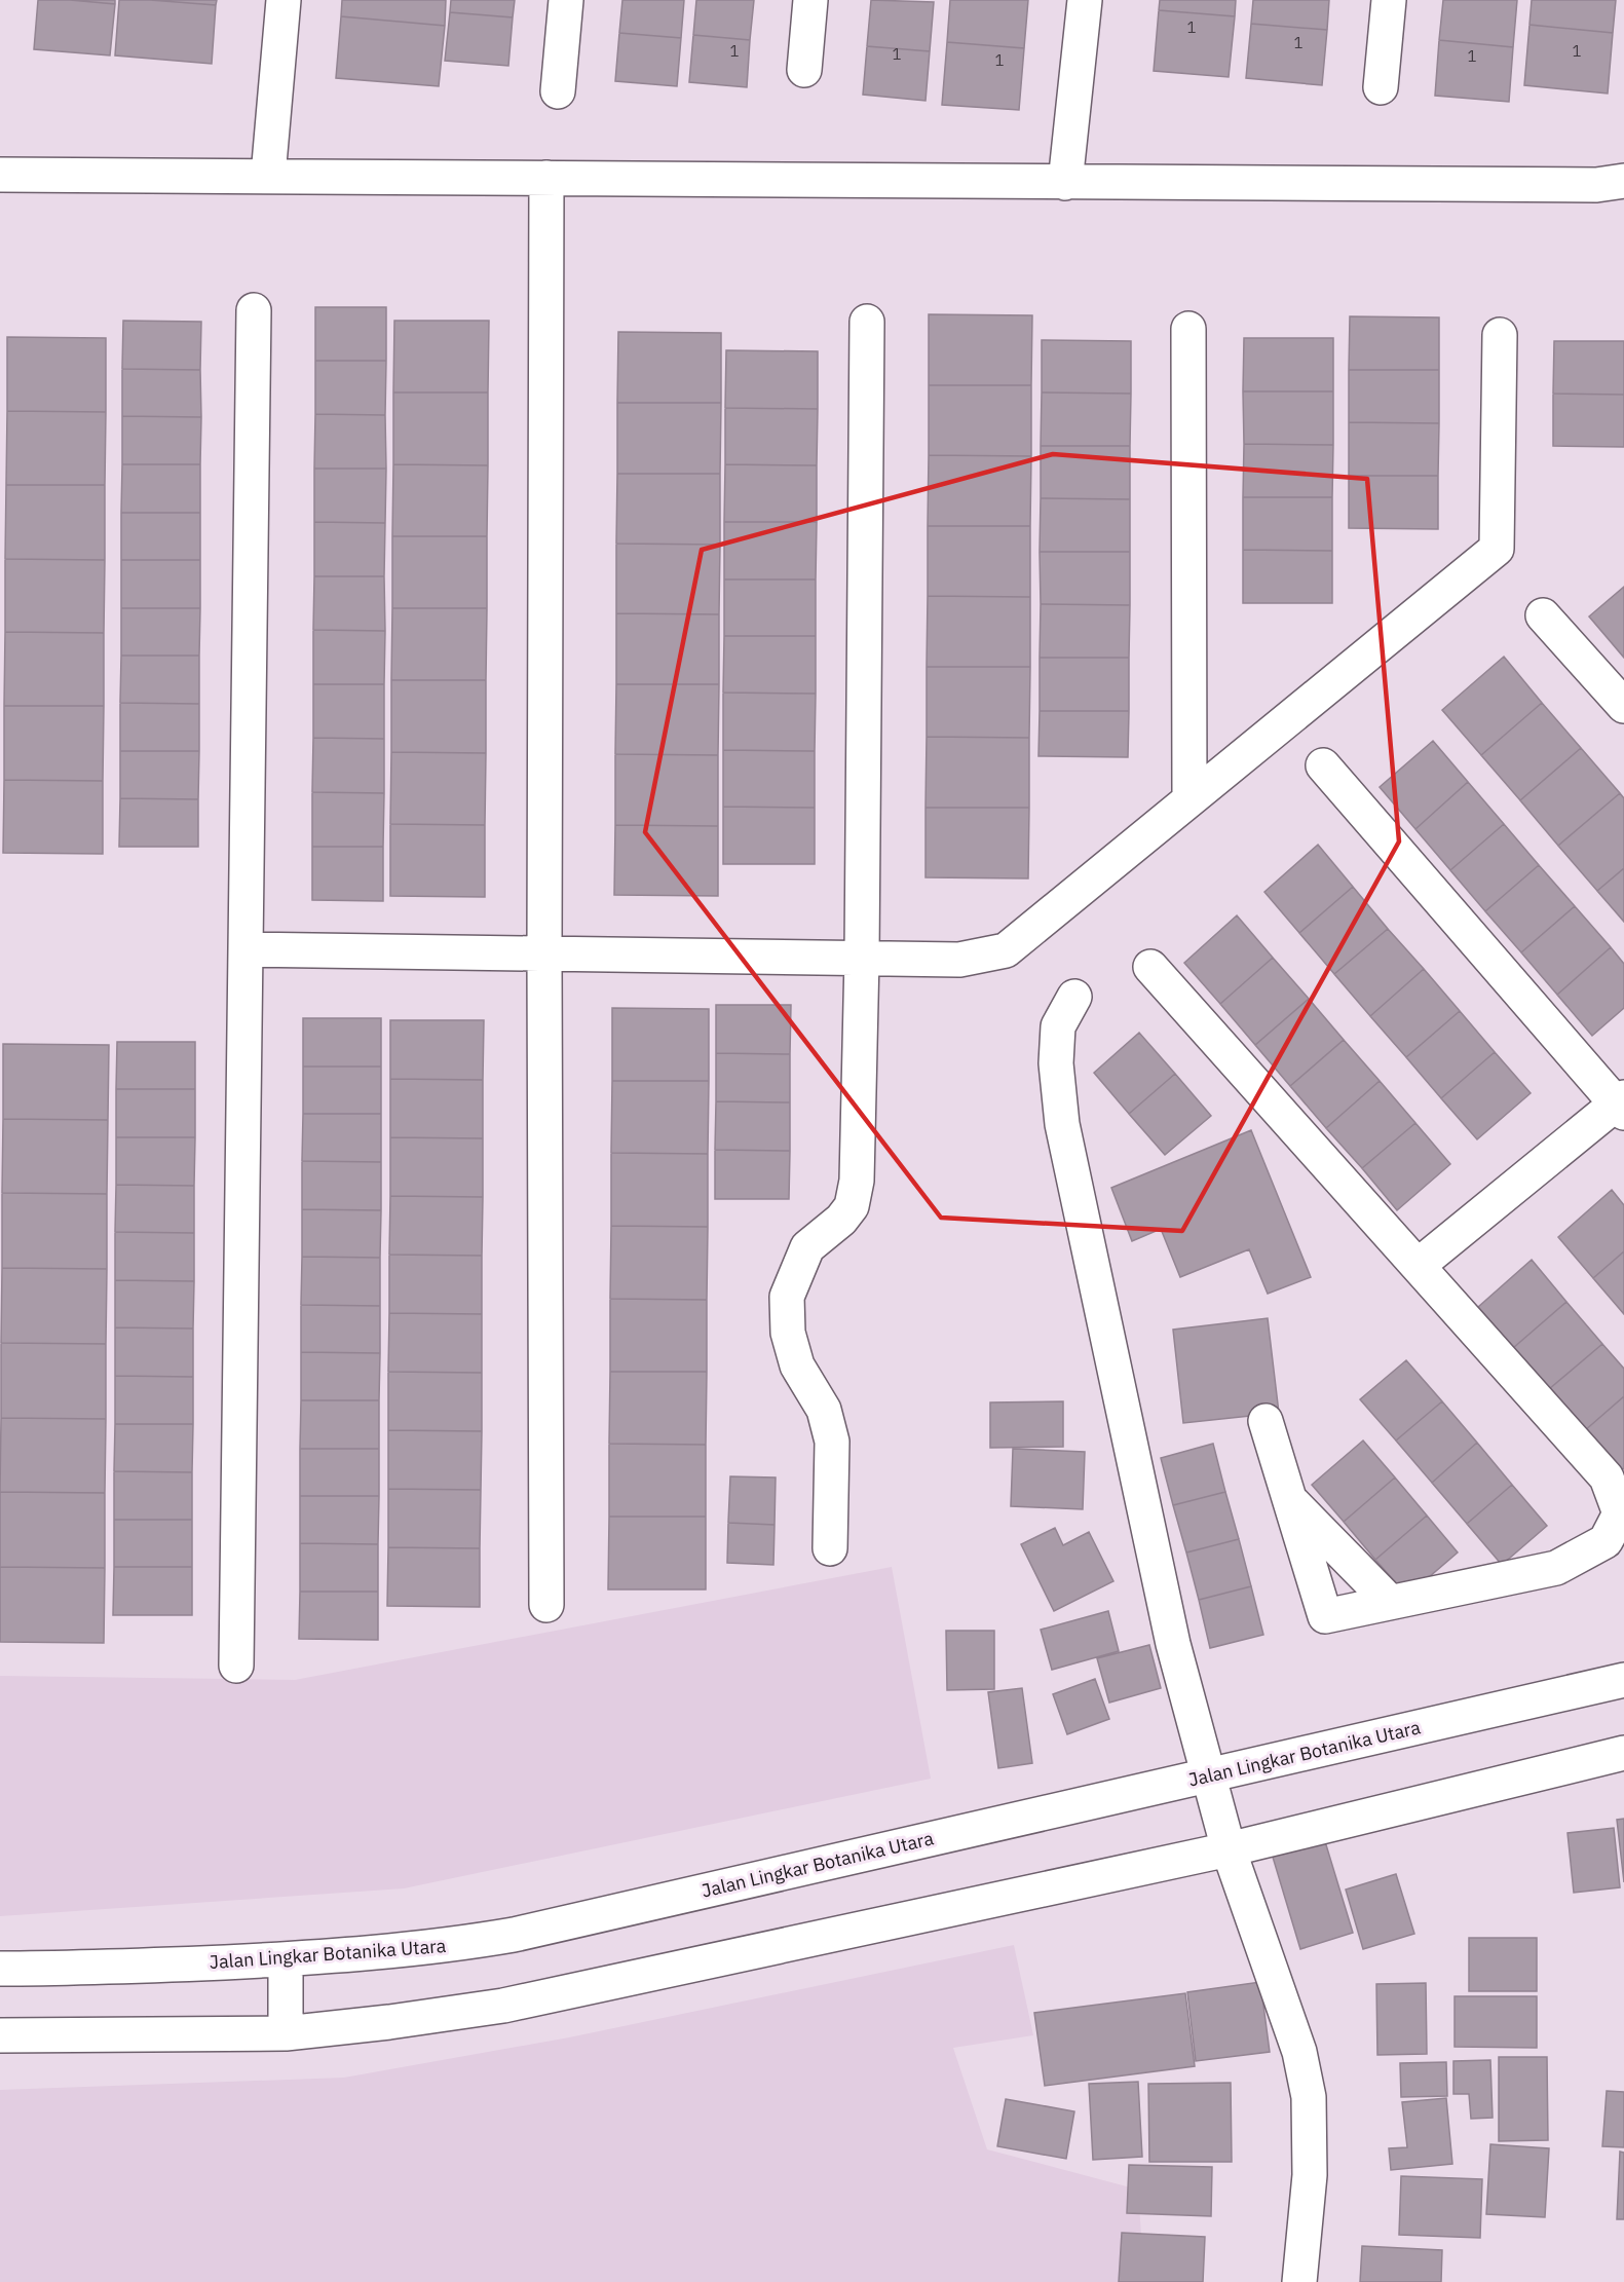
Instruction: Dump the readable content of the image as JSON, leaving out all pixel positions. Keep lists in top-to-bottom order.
{
  "streets": {
    "street": ["Jalan Lingkar Botanika Utara"]
  },
  "house_numbers": [
    "1",
    "1",
    "1",
    "1",
    "1",
    "1",
    "1"
  ]
}
